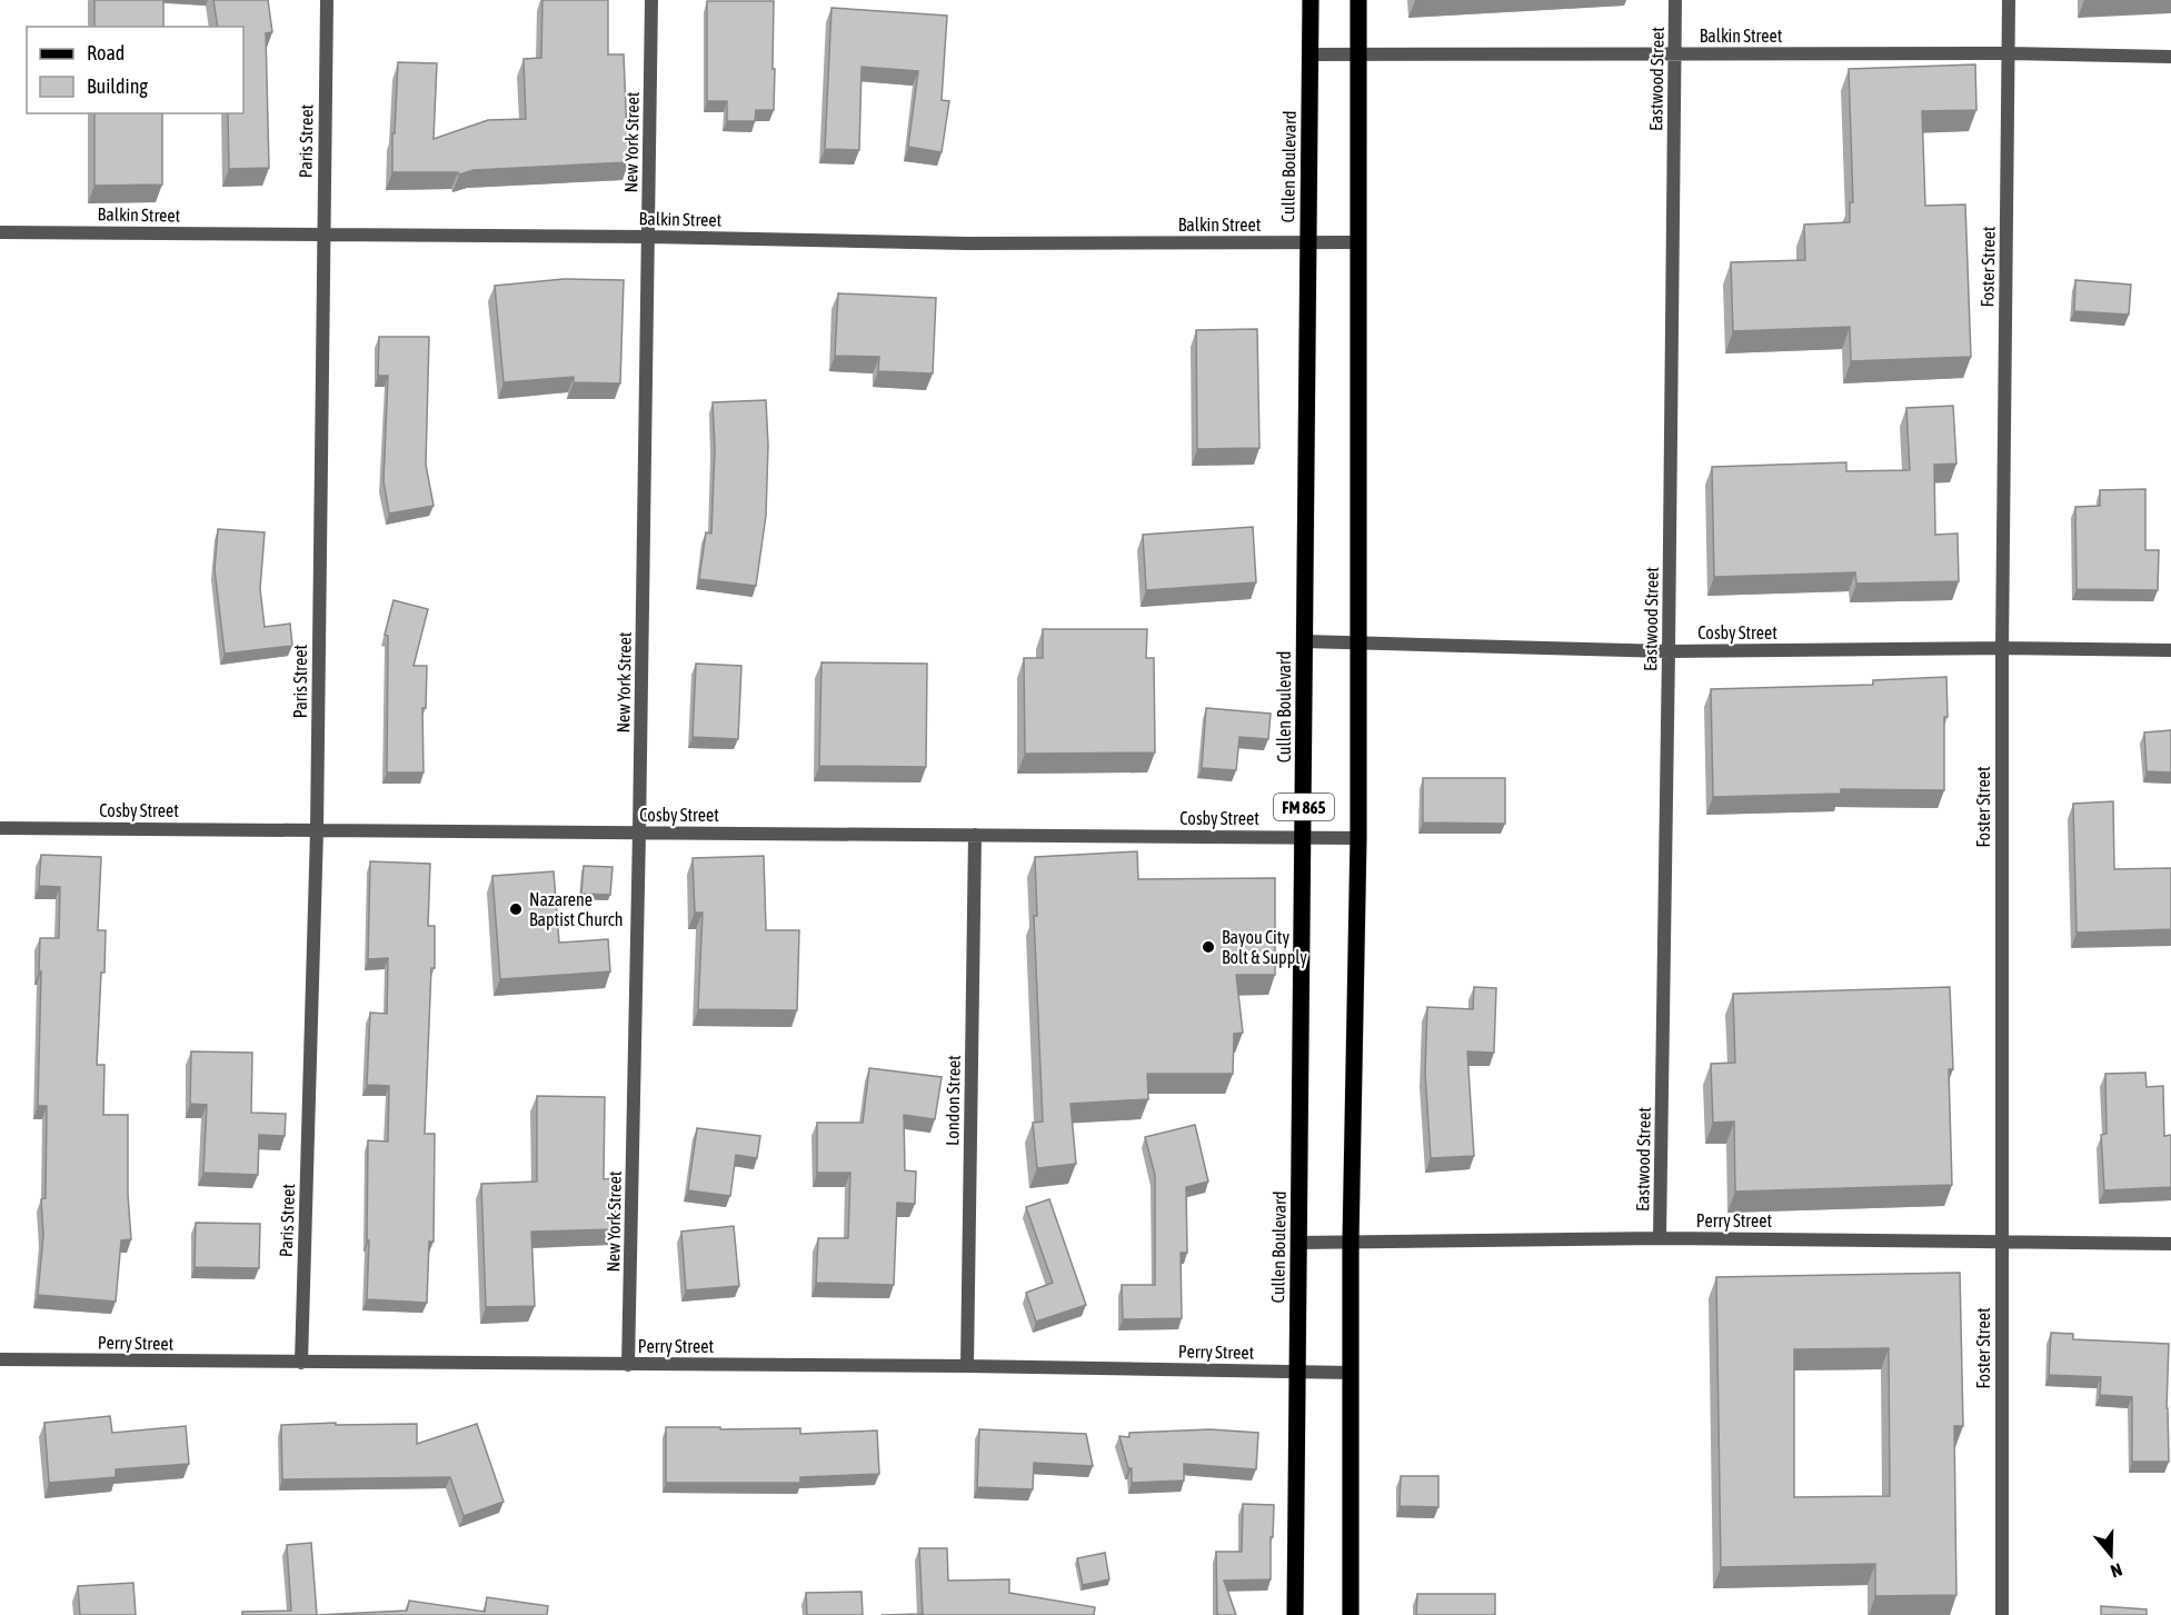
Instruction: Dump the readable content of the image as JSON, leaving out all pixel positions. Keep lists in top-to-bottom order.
{
  "streets": {
    "main road": ["Cullen Boulevard", "FM 865"],
    "street": [
      "Balkin Street",
      "Eastwood Street",
      "Paris Street",
      "New York Street",
      "Foster Street",
      "Cosby Street",
      "London Street",
      "Perry Street"
    ]
  },
  "crossings": [
    ["Balkin Street", "Eastwood Street"],
    ["Balkin Street", "Paris Street"],
    ["Balkin Street", "New York Street"],
    ["Balkin Street", "Cullen Boulevard"],
    ["Balkin Street", "Foster Street"],
    ["Balkin Street", "FM 865"],
    ["Eastwood Street", "Cosby Street"],
    ["Eastwood Street", "Perry Street"],
    ["Paris Street", "Cosby Street"],
    ["Paris Street", "Perry Street"],
    ["New York Street", "Cosby Street"],
    ["New York Street", "Perry Street"],
    ["Cullen Boulevard", "Cosby Street"],
    ["Cullen Boulevard", "Perry Street"],
    ["Foster Street", "Cosby Street"],
    ["Foster Street", "Perry Street"],
    ["Cosby Street", "FM 865"],
    ["Cosby Street", "London Street"],
    ["FM 865", "Perry Street"],
    ["London Street", "Perry Street"]
  ],
  "places": ["Nazarene Baptist Church", "Bayou City Bolt & Supply"],
  "legend": ["Road", "Building"],
  "north": "bottom"
}
